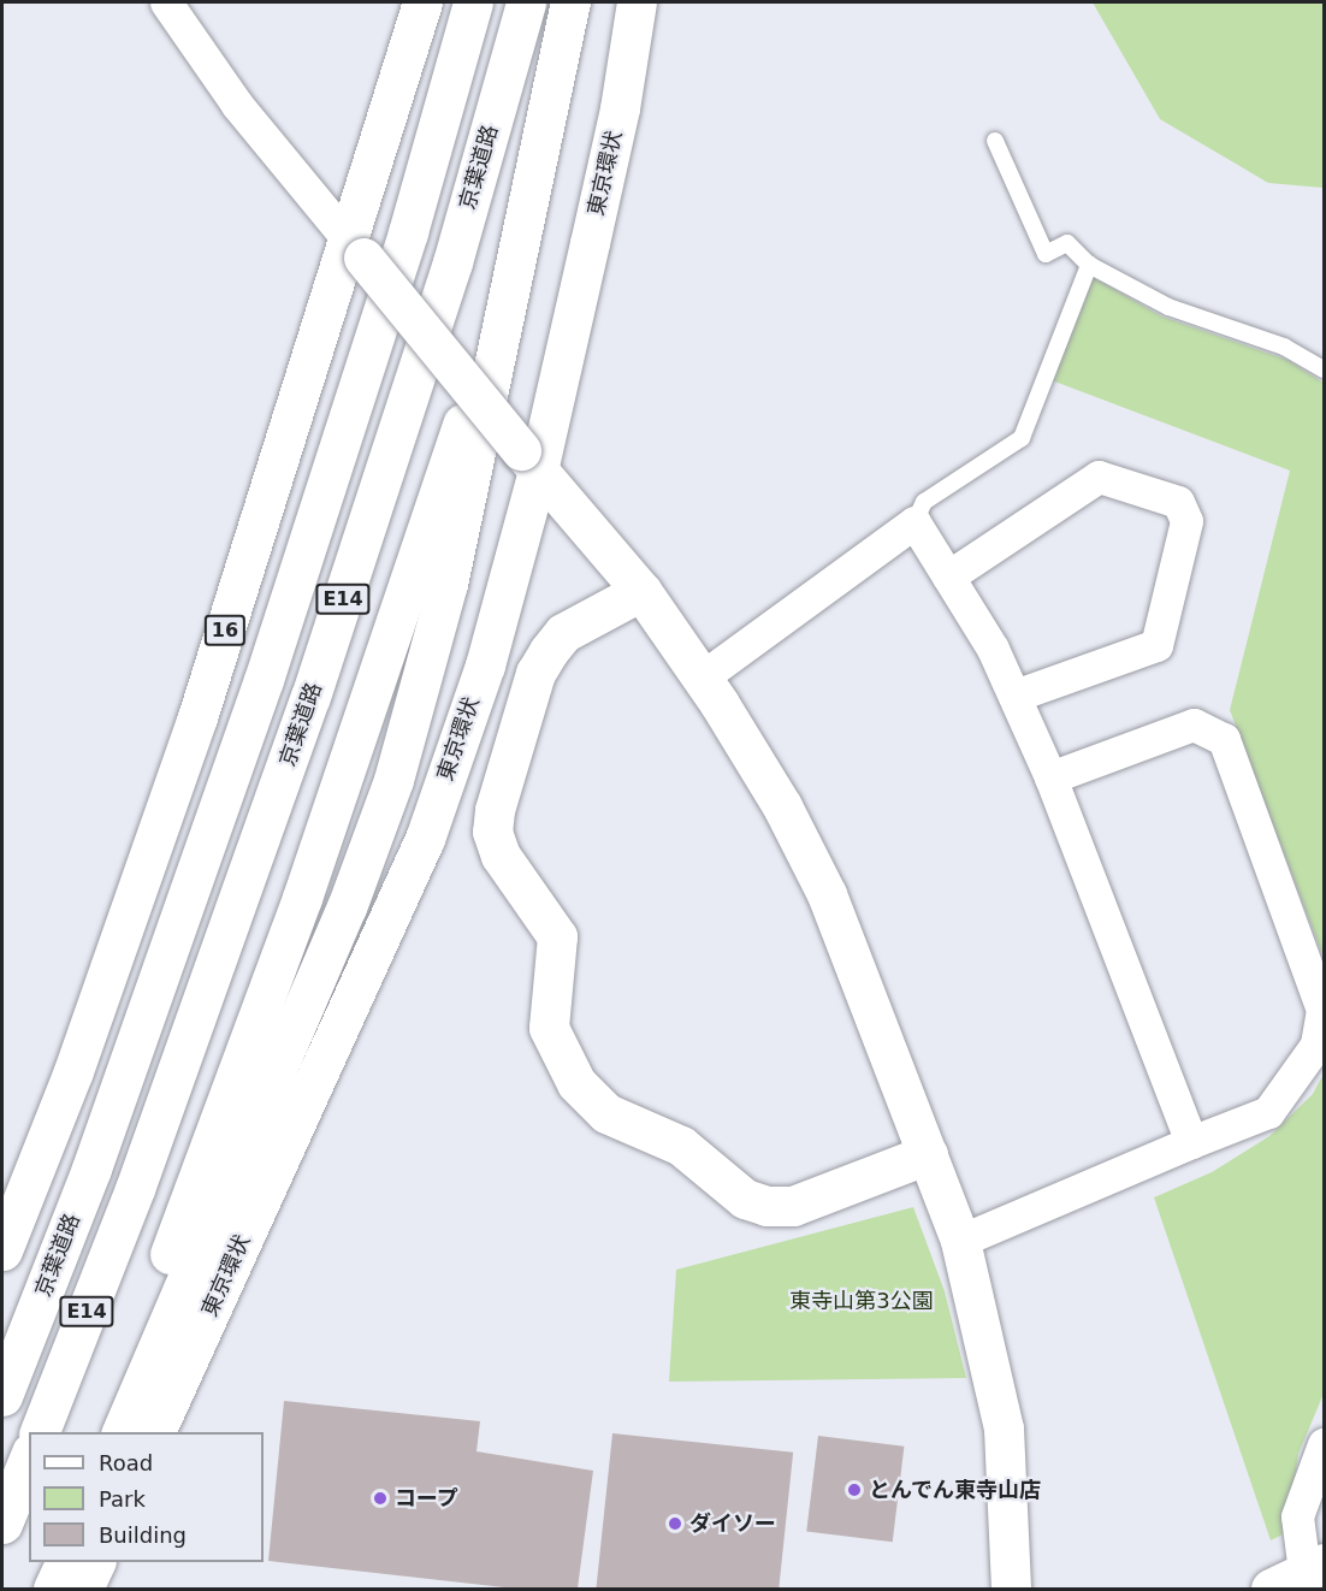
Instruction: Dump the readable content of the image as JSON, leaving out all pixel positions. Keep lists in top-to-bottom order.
{
  "streets": {
    "main road": [
      "京葉道路",
      "東京環状",
      "E14",
      "16"
    ]
  },
  "parks": ["東寺山第3公園"],
  "places": ["とんでん東寺山店", "コープ", "ダイソー"],
  "legend": ["Road", "Park", "Building"]
}
